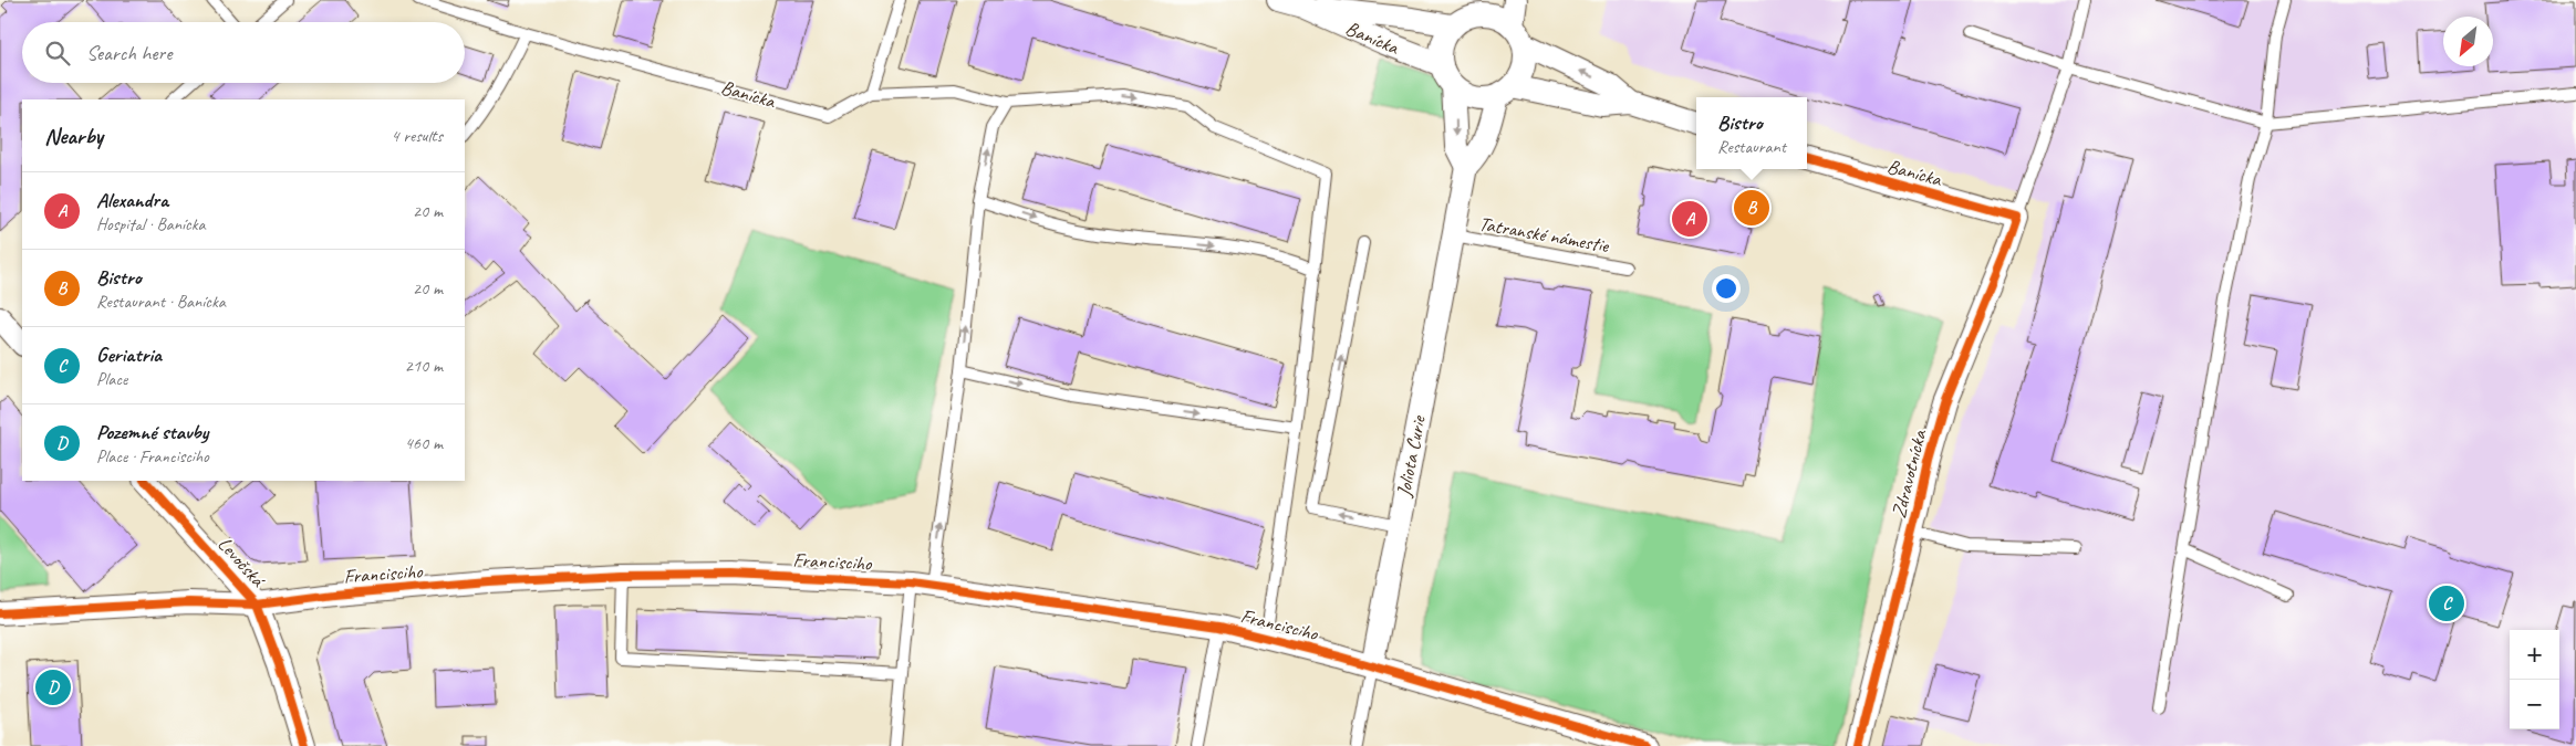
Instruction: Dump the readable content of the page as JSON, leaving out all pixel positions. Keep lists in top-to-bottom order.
{
  "streets": {
    "street": [
      "Banícka",
      "Joliota Curie",
      "Zdravotnícka",
      "Levočská",
      "Francisciho"
    ],
    "lane": ["Tatranské námestie"]
  },
  "crossings": [
    ["Banícka", "Joliota Curie"],
    ["Banícka", "Zdravotnícka"],
    ["Tatranské námestie", "Joliota Curie"],
    ["Joliota Curie", "Francisciho"],
    ["Levočská", "Francisciho"]
  ],
  "north": "bottom left",
  "page": {
    "search": "Search here",
    "popup": ["Bistro", "Restaurant"],
    "heading": ["Nearby", "4 results"],
    "list": [
      {
        "mark": "A",
        "name": "Alexandra",
        "note": "Hospital · Banícka",
        "value": "20 m"
      },
      {
        "mark": "B",
        "name": "Bistro",
        "note": "Restaurant · Banícka",
        "value": "20 m"
      },
      {
        "mark": "C",
        "name": "Geriatria",
        "note": "Place",
        "value": "210 m"
      },
      {
        "mark": "D",
        "name": "Pozemné stavby",
        "note": "Place · Francisciho",
        "value": "460 m"
      }
    ],
    "pins": [
      "B",
      "A",
      "C",
      "D"
    ],
    "map_buttons": ["+", "−"]
  }
}
